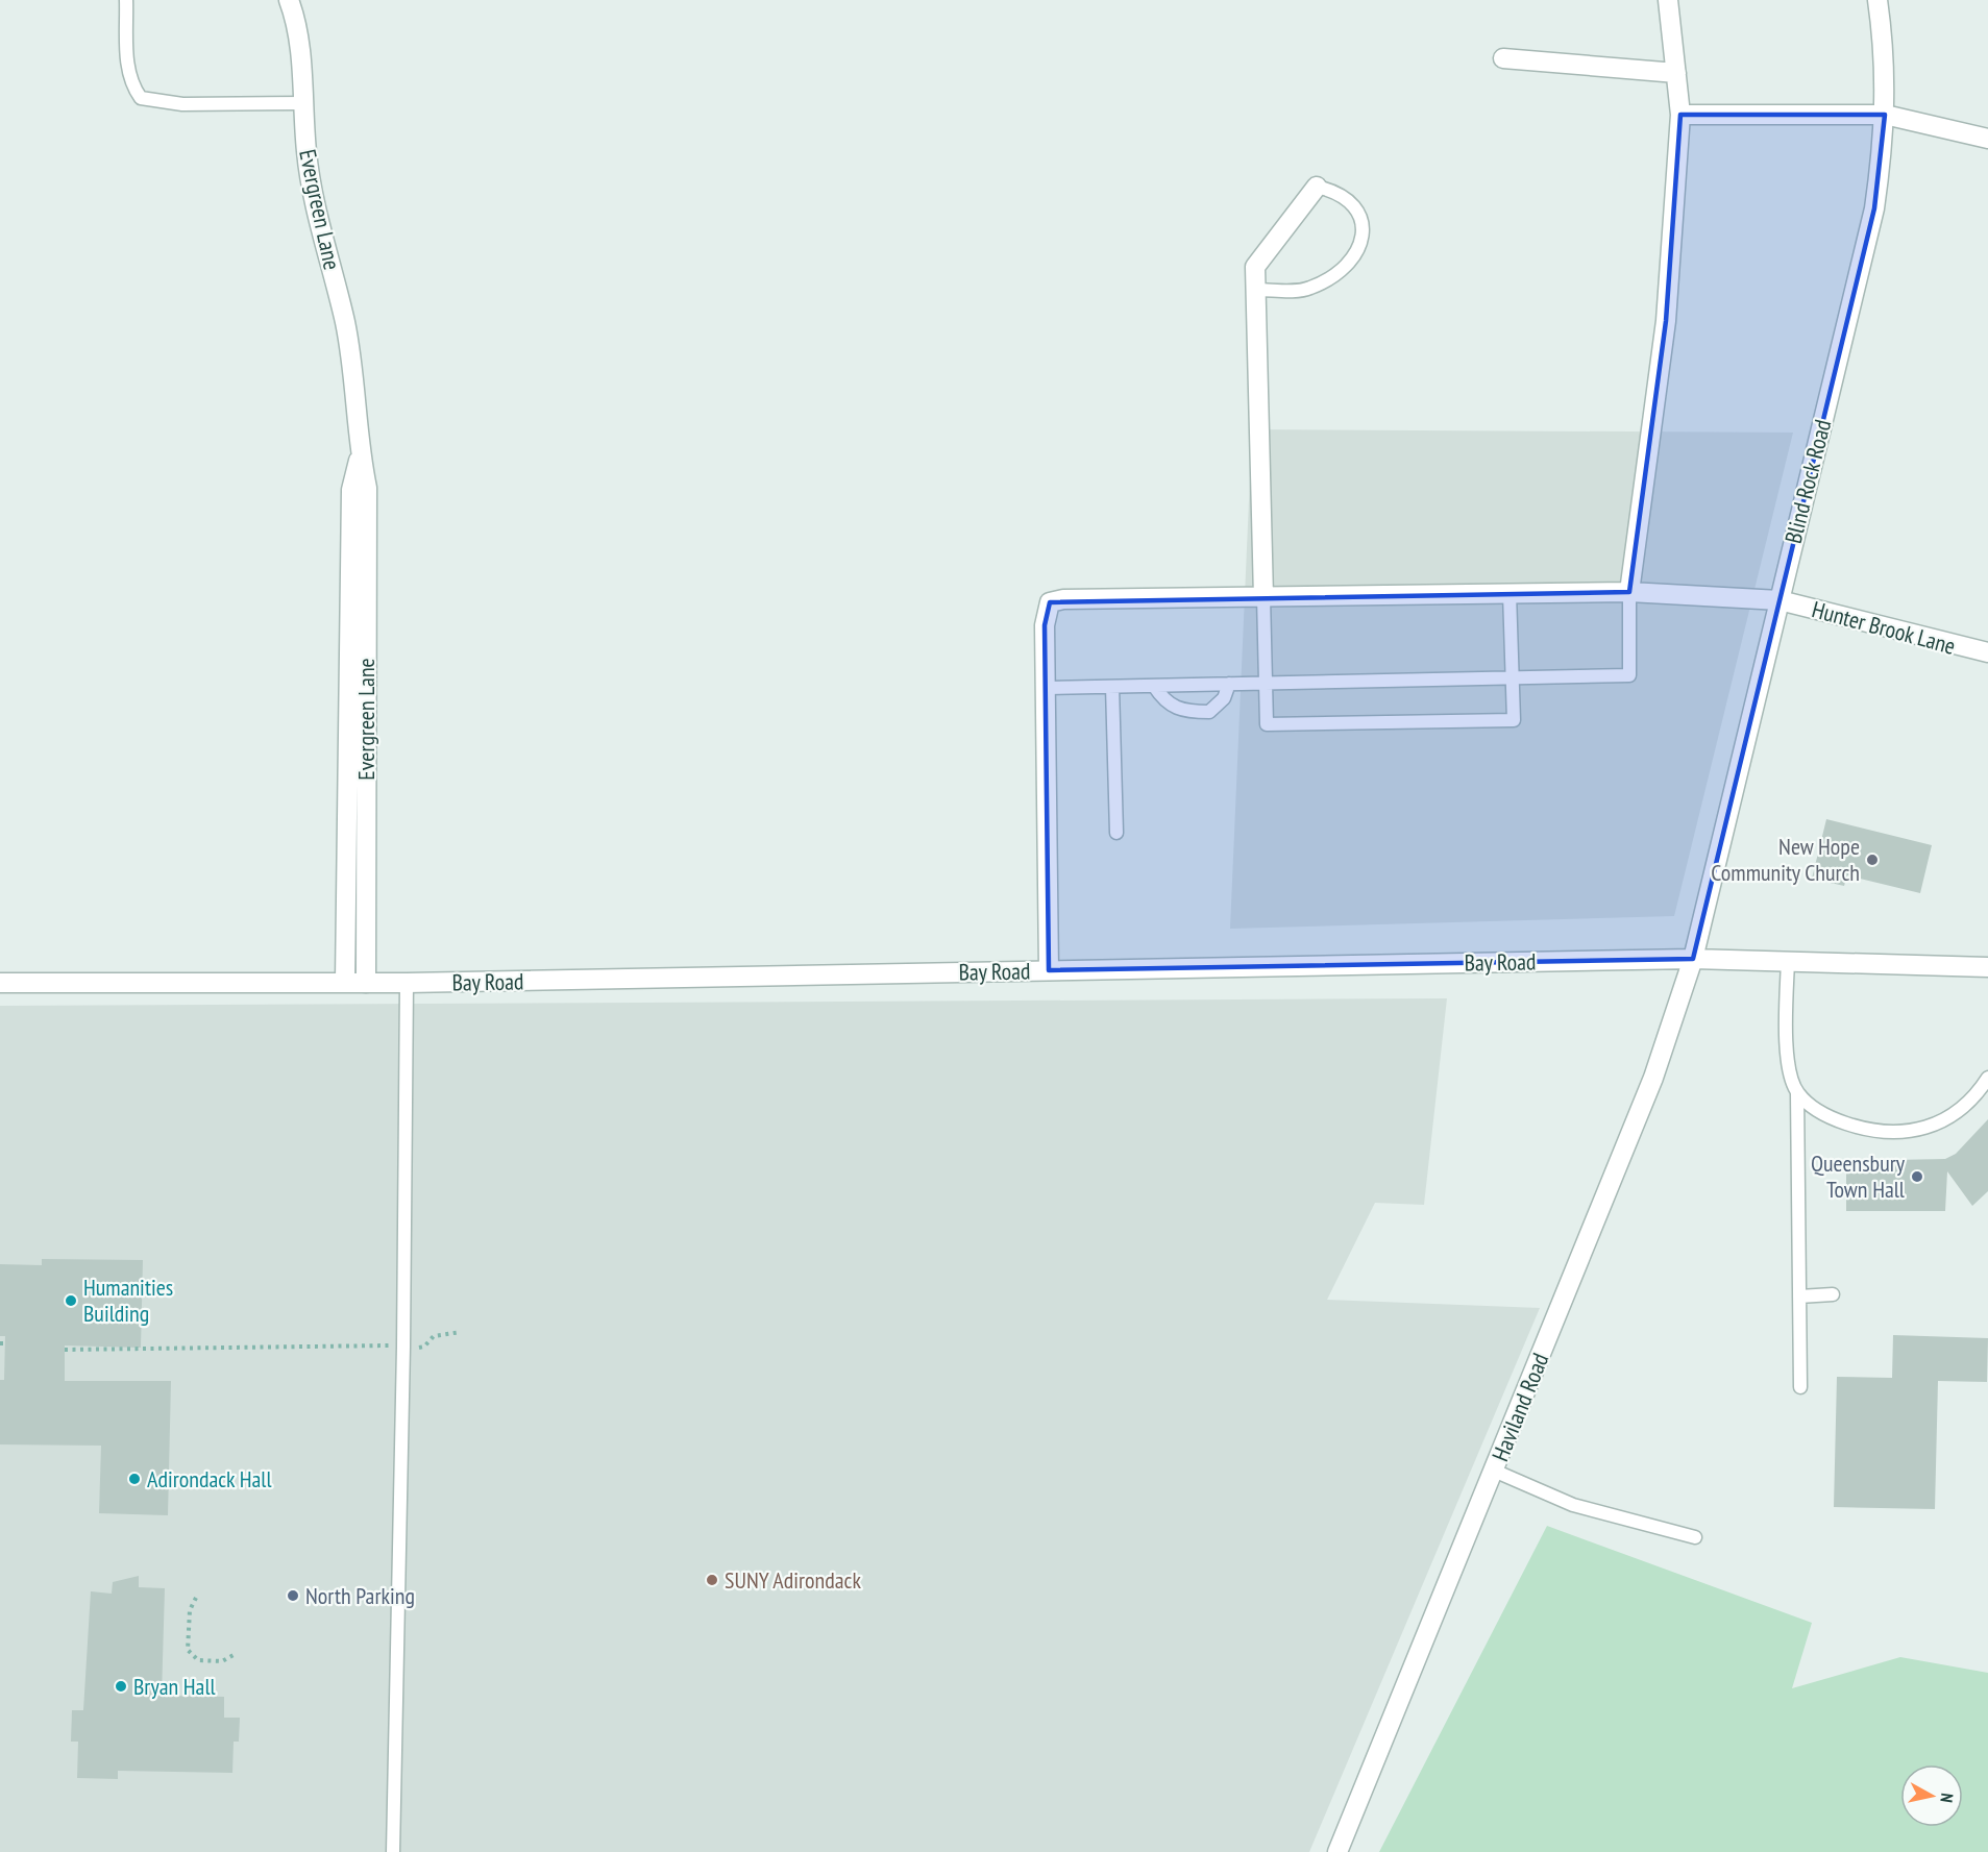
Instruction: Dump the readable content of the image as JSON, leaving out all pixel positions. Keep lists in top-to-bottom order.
{
  "streets": {
    "street": [
      "Evergreen Lane",
      "Blind Rock Road",
      "Hunter Brook Lane",
      "Bay Road",
      "Haviland Road"
    ]
  },
  "crossings": [
    ["Evergreen Lane", "Bay Road"],
    ["Blind Rock Road", "Hunter Brook Lane"],
    ["Blind Rock Road", "Bay Road"],
    ["Blind Rock Road", "Haviland Road"],
    ["Bay Road", "Haviland Road"]
  ],
  "places": [
    "New Hope Community Church",
    "Queensbury Town Hall",
    "Humanities Building",
    "Adirondack Hall",
    "SUNY Adirondack",
    "North Parking",
    "Bryan Hall"
  ],
  "north": "right"
}
